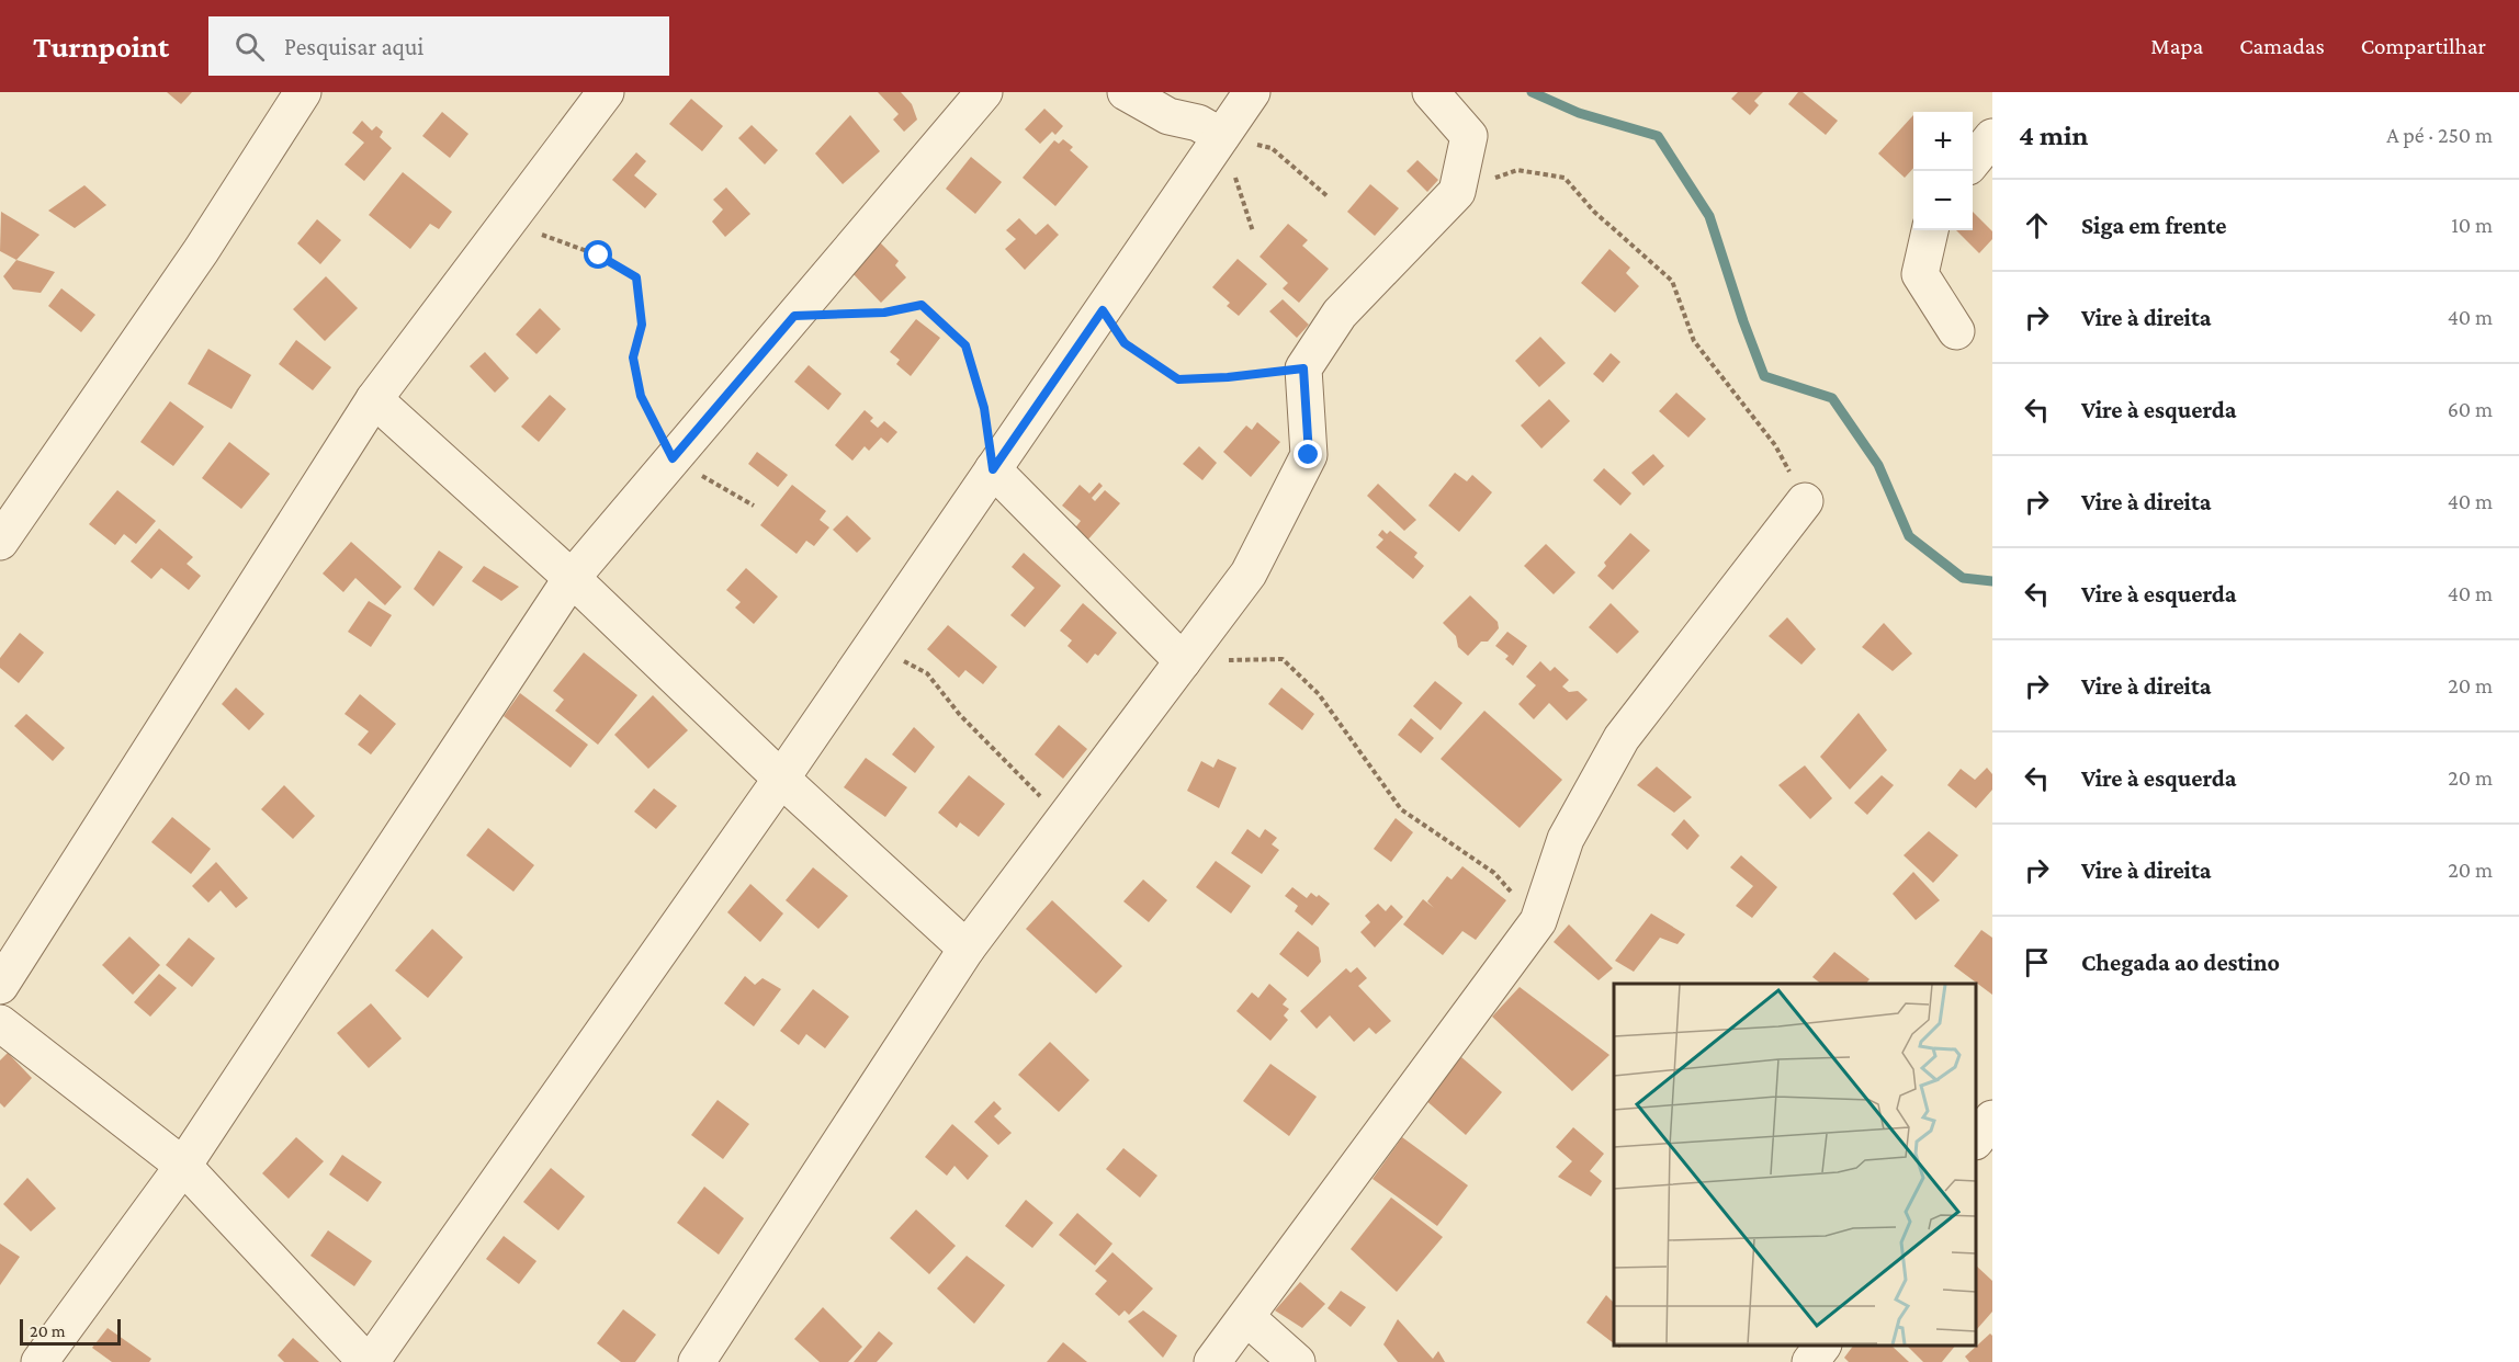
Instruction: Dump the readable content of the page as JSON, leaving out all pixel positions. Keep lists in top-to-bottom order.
{
  "scale_bar": "20 m",
  "page": {
    "header": "Turnpoint",
    "search": "Pesquisar aqui",
    "nav": ["Mapa", "Camadas", "Compartilhar"],
    "heading": ["4 min", "A pé · 250 m"],
    "map_buttons": ["+", "−"],
    "list": [
      ["Siga em frente", "10 m"],
      ["Vire à direita", "40 m"],
      ["Vire à esquerda", "60 m"],
      ["Vire à direita", "40 m"],
      ["Vire à esquerda", "40 m"],
      ["Vire à direita", "20 m"],
      ["Vire à esquerda", "20 m"],
      ["Vire à direita", "20 m"],
      "Chegada ao destino"
    ],
    "scale": "20 m"
  }
}
